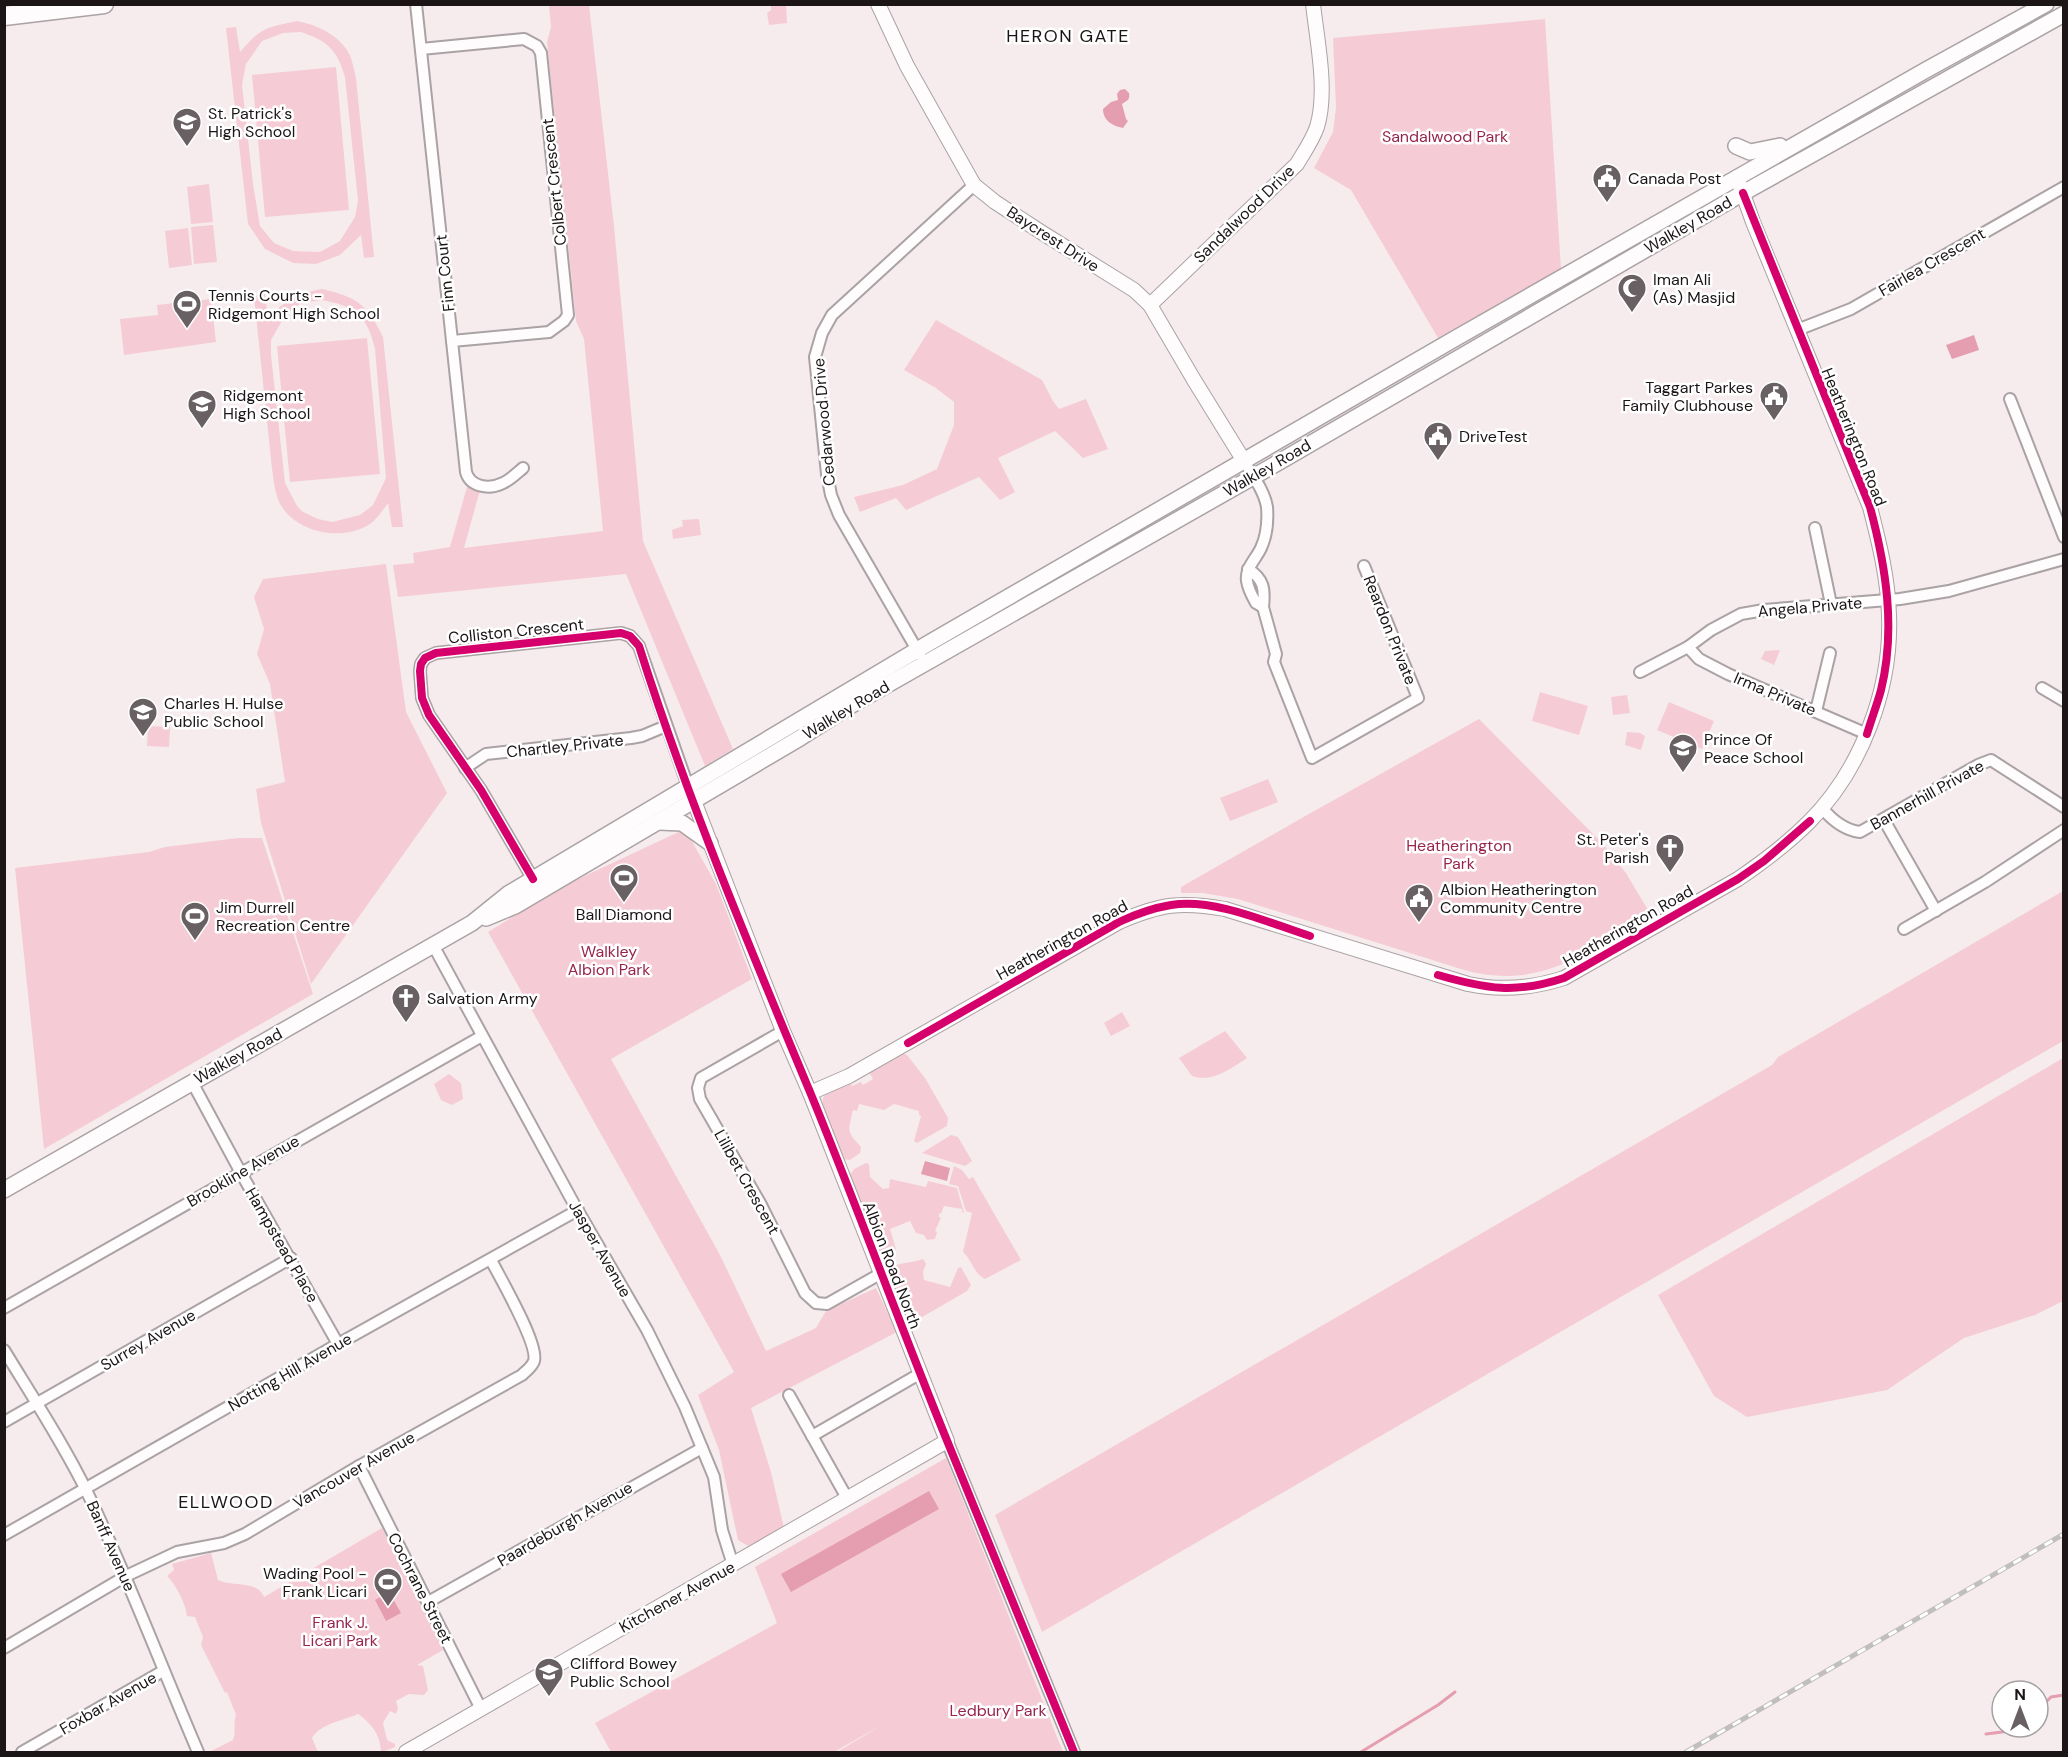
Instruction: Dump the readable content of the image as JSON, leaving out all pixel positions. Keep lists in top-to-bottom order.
{
  "streets": {
    "main road": ["Walkley Road"],
    "street": [
      "Colbert Crescent",
      "Sandalwood Drive",
      "Baycrest Drive",
      "Fairlea Crescent",
      "Finn Court",
      "Cedarwood Drive",
      "Heatherington Road",
      "Angela Private",
      "Reardon Private",
      "Colliston Crescent",
      "Irma Private",
      "Chartley Private",
      "Bannerhill Private",
      "Brookline Avenue",
      "Lilibet Crescent",
      "Hampstead Place",
      "Jasper Avenue",
      "Albion Road North",
      "Surrey Avenue",
      "Notting Hill Avenue",
      "Vancouver Avenue",
      "Paardeburgh Avenue",
      "Banff Avenue",
      "Cochrane Street",
      "Kitchener Avenue",
      "Foxbar Avenue"
    ]
  },
  "crossings": [
    ["Colbert Crescent", "Finn Court"],
    ["Sandalwood Drive", "Baycrest Drive"],
    ["Walkley Road", "Baycrest Drive"],
    ["Walkley Road", "Cedarwood Drive"],
    ["Walkley Road", "Heatherington Road"],
    ["Walkley Road", "Reardon Private"],
    ["Walkley Road", "Colliston Crescent"],
    ["Walkley Road", "Hampstead Place"],
    ["Walkley Road", "Jasper Avenue"],
    ["Walkley Road", "Albion Road North"],
    ["Baycrest Drive", "Cedarwood Drive"],
    ["Baycrest Drive", "Reardon Private"],
    ["Fairlea Crescent", "Heatherington Road"],
    ["Heatherington Road", "Angela Private"],
    ["Heatherington Road", "Irma Private"],
    ["Heatherington Road", "Bannerhill Private"],
    ["Heatherington Road", "Albion Road North"],
    ["Angela Private", "Irma Private"],
    ["Colliston Crescent", "Chartley Private"],
    ["Colliston Crescent", "Albion Road North"],
    ["Brookline Avenue", "Hampstead Place"],
    ["Brookline Avenue", "Jasper Avenue"],
    ["Lilibet Crescent", "Albion Road North"],
    ["Hampstead Place", "Surrey Avenue"],
    ["Hampstead Place", "Notting Hill Avenue"],
    ["Jasper Avenue", "Notting Hill Avenue"],
    ["Jasper Avenue", "Paardeburgh Avenue"],
    ["Jasper Avenue", "Kitchener Avenue"],
    ["Albion Road North", "Kitchener Avenue"],
    ["Surrey Avenue", "Banff Avenue"],
    ["Notting Hill Avenue", "Vancouver Avenue"],
    ["Notting Hill Avenue", "Banff Avenue"],
    ["Vancouver Avenue", "Banff Avenue"],
    ["Vancouver Avenue", "Cochrane Street"],
    ["Paardeburgh Avenue", "Cochrane Street"],
    ["Banff Avenue", "Foxbar Avenue"],
    ["Cochrane Street", "Kitchener Avenue"]
  ],
  "districts": ["HERON GATE", "ELLWOOD"],
  "parks": [
    "Sandalwood Park",
    "Heatherington Park",
    "Walkley Albion Park",
    "Frank J. Licari Park",
    "Ledbury Park"
  ],
  "places": {
    "school or university": [
      "St. Patrick's High School",
      "Ridgemont High School",
      "Charles H. Hulse Public School",
      "Prince Of Peace School",
      "Clifford Bowey Public School"
    ],
    "public building": [
      "Canada Post",
      "Taggart Parkes Family Clubhouse",
      "DriveTest",
      "Albion Heatherington Community Centre"
    ],
    "mosque": ["Iman Ali (As) Masjid"],
    "sports": [
      "Tennis Courts - Ridgemont High School",
      "Ball Diamond",
      "Jim Durrell Recreation Centre",
      "Wading Pool - Frank Licari"
    ],
    "church": ["St. Peter's Parish", "Salvation Army"]
  },
  "north": "top"
}
